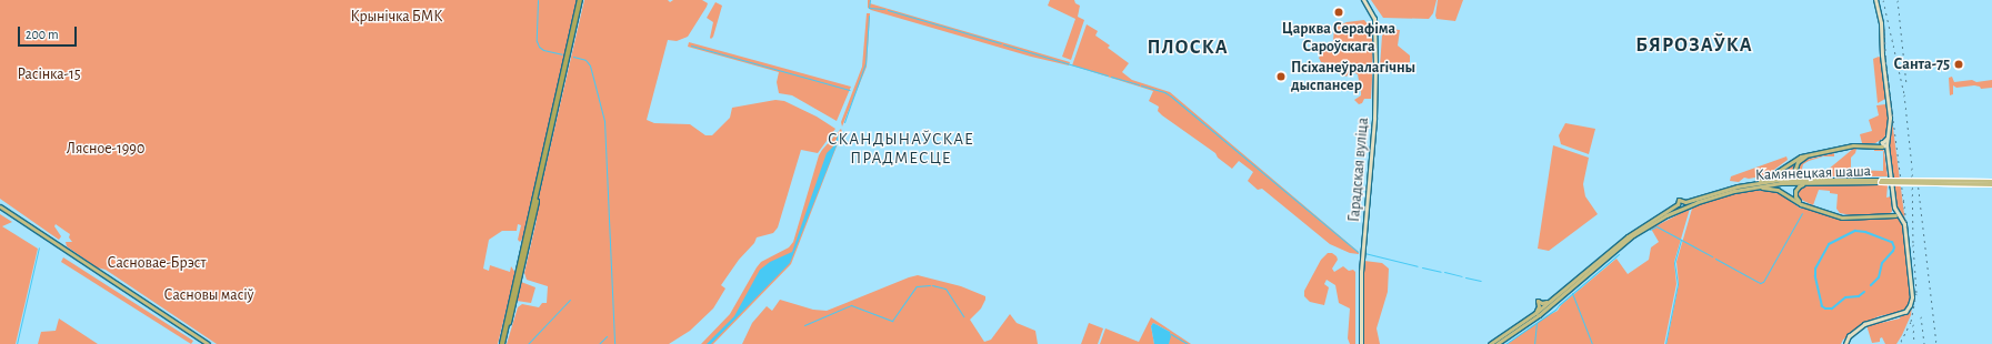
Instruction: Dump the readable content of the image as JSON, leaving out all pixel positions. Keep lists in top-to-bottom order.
{
  "streets": {
    "main road": ["Гарадская вуліца", "Камянецкая шаша"]
  },
  "districts": ["БЯРОЗАЎКА", "ПЛОСКА", "СКАНДЫНАЎСКАЕ ПРАДМЕСЦЕ"],
  "parks": [
    "Крынічка БМК",
    "Расінка-15",
    "Лясное-1990",
    "Сасновае-Брэст",
    "Сасновы масіў"
  ],
  "places": ["Царква Серафіма Сароўскага", "Санта-75", "Псіханеўралагічны дыспансер"],
  "scale_bar": "200 m"
}
